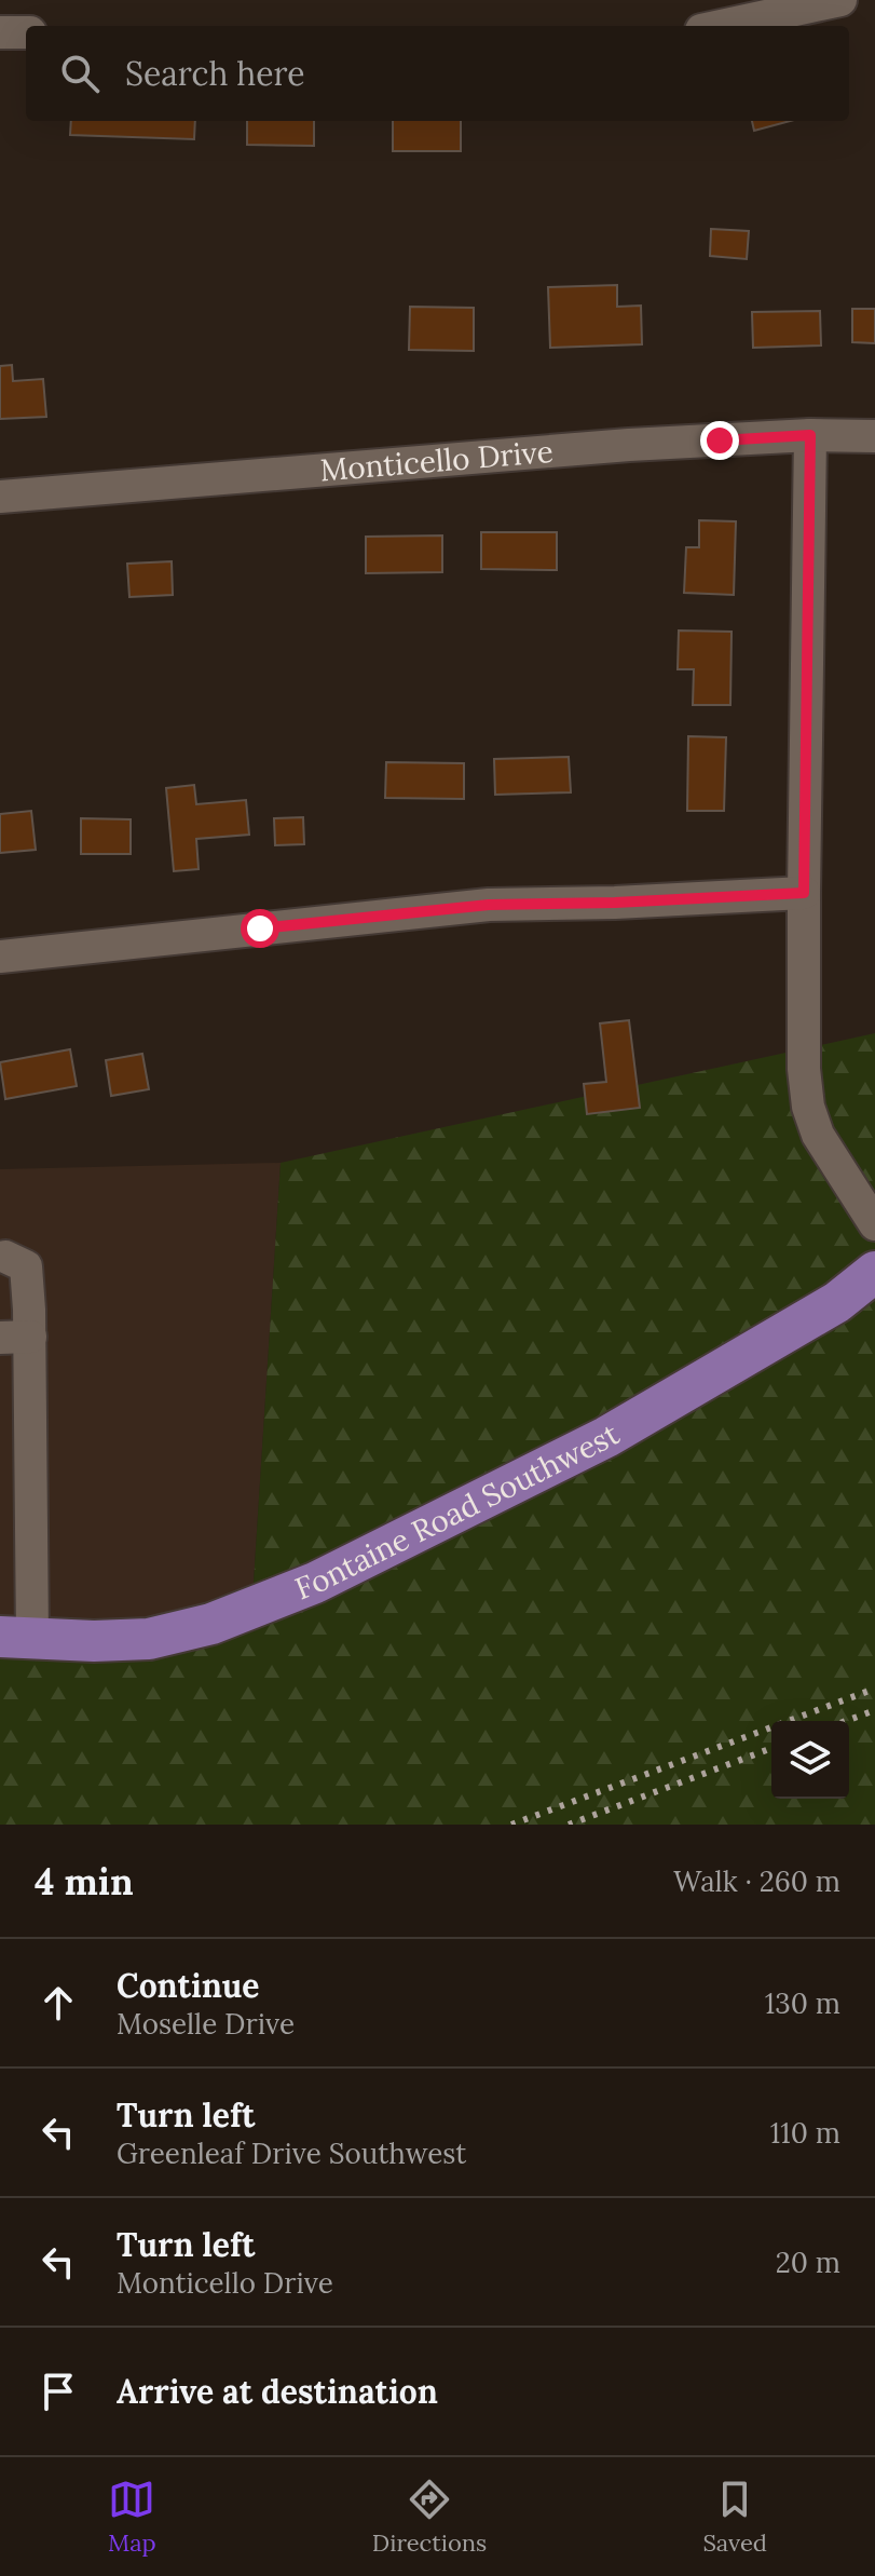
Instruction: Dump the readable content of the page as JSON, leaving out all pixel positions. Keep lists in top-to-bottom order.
{
  "streets": {
    "main road": ["Fontaine Road Southwest"],
    "street": ["Monticello Drive"]
  },
  "page": {
    "search": "Search here",
    "heading": ["4 min", "Walk · 260 m"],
    "list": [
      ["Continue", "Moselle Drive", "130 m"],
      ["Turn left", "Greenleaf Drive Southwest", "110 m"],
      ["Turn left", "Monticello Drive", "20 m"],
      "Arrive at destination"
    ],
    "nav": ["Map", "Directions", "Saved"]
  }
}
